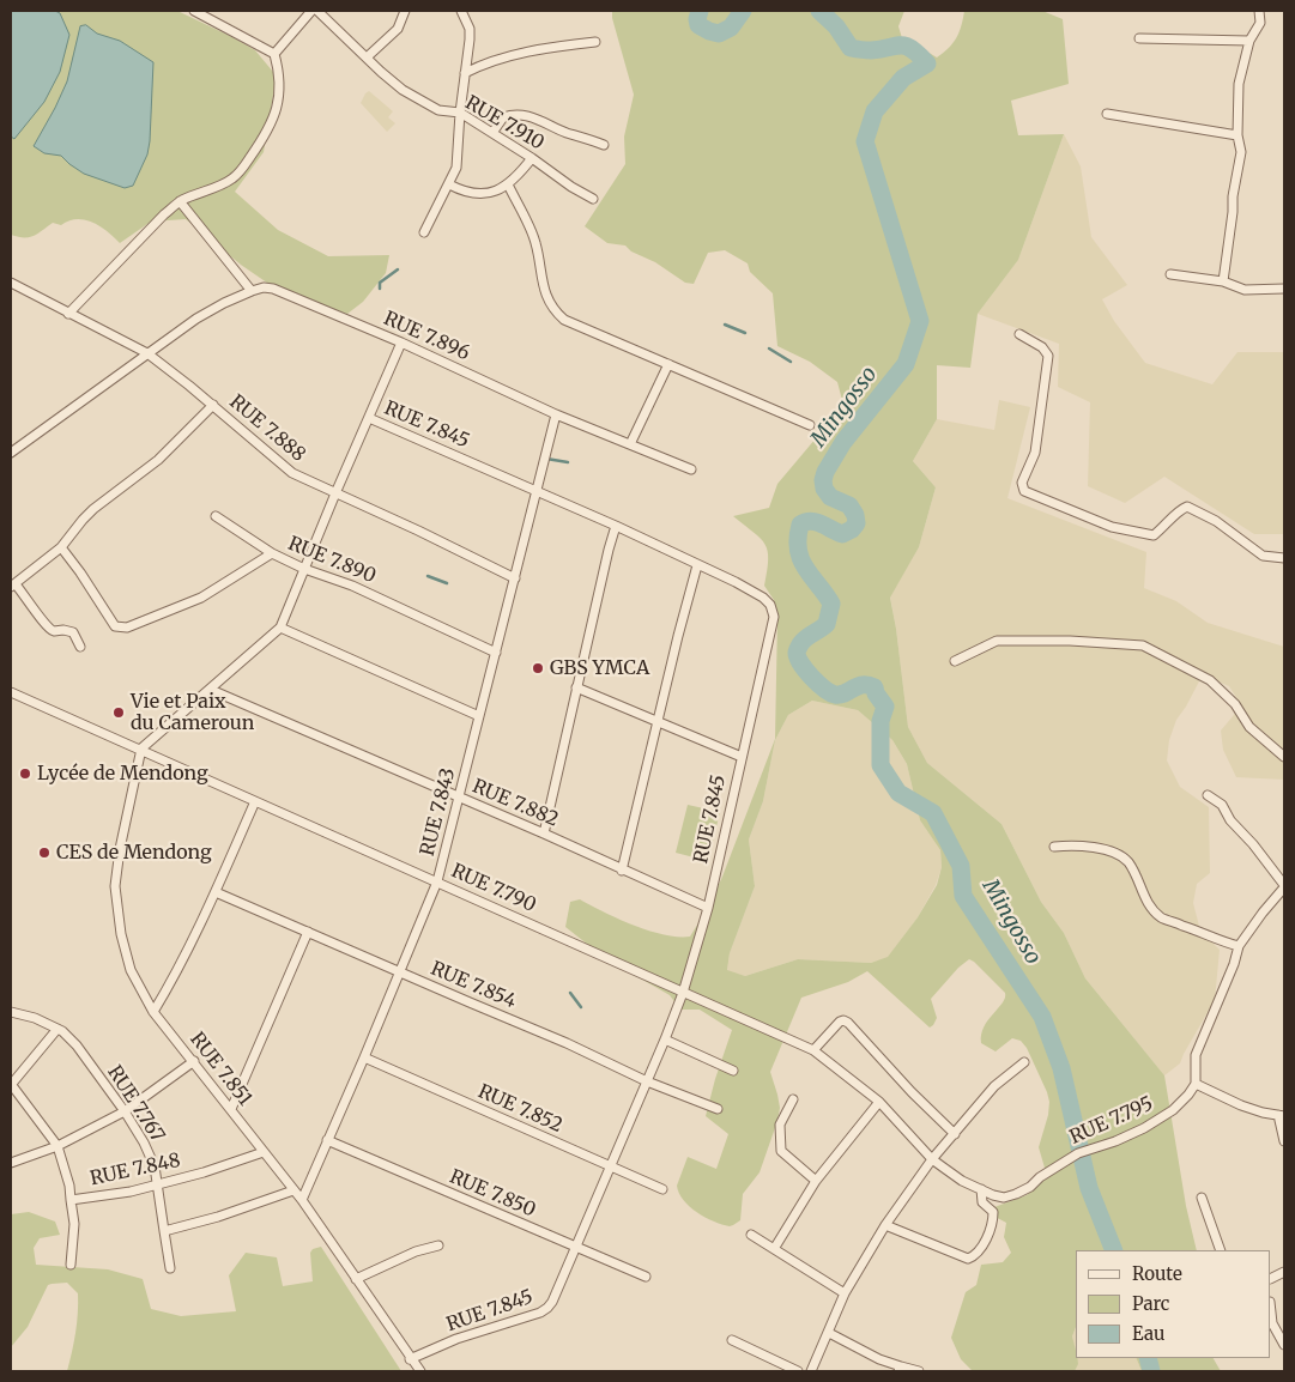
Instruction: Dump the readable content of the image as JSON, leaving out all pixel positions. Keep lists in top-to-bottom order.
{
  "streets": {
    "street": [
      "RUE 7.910",
      "RUE 7.896",
      "RUE 7.845",
      "RUE 7.888",
      "RUE 7.890",
      "RUE 7.882",
      "RUE 7.843",
      "RUE 7.790",
      "RUE 7.854",
      "RUE 7.851",
      "RUE 7.767",
      "RUE 7.852",
      "RUE 7.795",
      "RUE 7.848",
      "RUE 7.850"
    ]
  },
  "crossings": [
    ["RUE 7.896", "RUE 7.843"],
    ["RUE 7.845", "RUE 7.882"],
    ["RUE 7.845", "RUE 7.843"],
    ["RUE 7.845", "RUE 7.790"],
    ["RUE 7.845", "RUE 7.854"],
    ["RUE 7.845", "RUE 7.851"],
    ["RUE 7.845", "RUE 7.852"],
    ["RUE 7.845", "RUE 7.850"],
    ["RUE 7.888", "RUE 7.843"],
    ["RUE 7.890", "RUE 7.843"],
    ["RUE 7.882", "RUE 7.843"],
    ["RUE 7.843", "RUE 7.790"],
    ["RUE 7.843", "RUE 7.854"],
    ["RUE 7.843", "RUE 7.851"],
    ["RUE 7.843", "RUE 7.852"],
    ["RUE 7.843", "RUE 7.850"],
    ["RUE 7.790", "RUE 7.851"],
    ["RUE 7.790", "RUE 7.795"],
    ["RUE 7.851", "RUE 7.848"],
    ["RUE 7.767", "RUE 7.848"]
  ],
  "water": ["Mingosso"],
  "places": [
    "GBS YMCA",
    "Vie et Paix du Cameroun",
    "Lycée de Mendong",
    "CES de Mendong"
  ],
  "legend": ["Route", "Parc", "Eau"]
}
